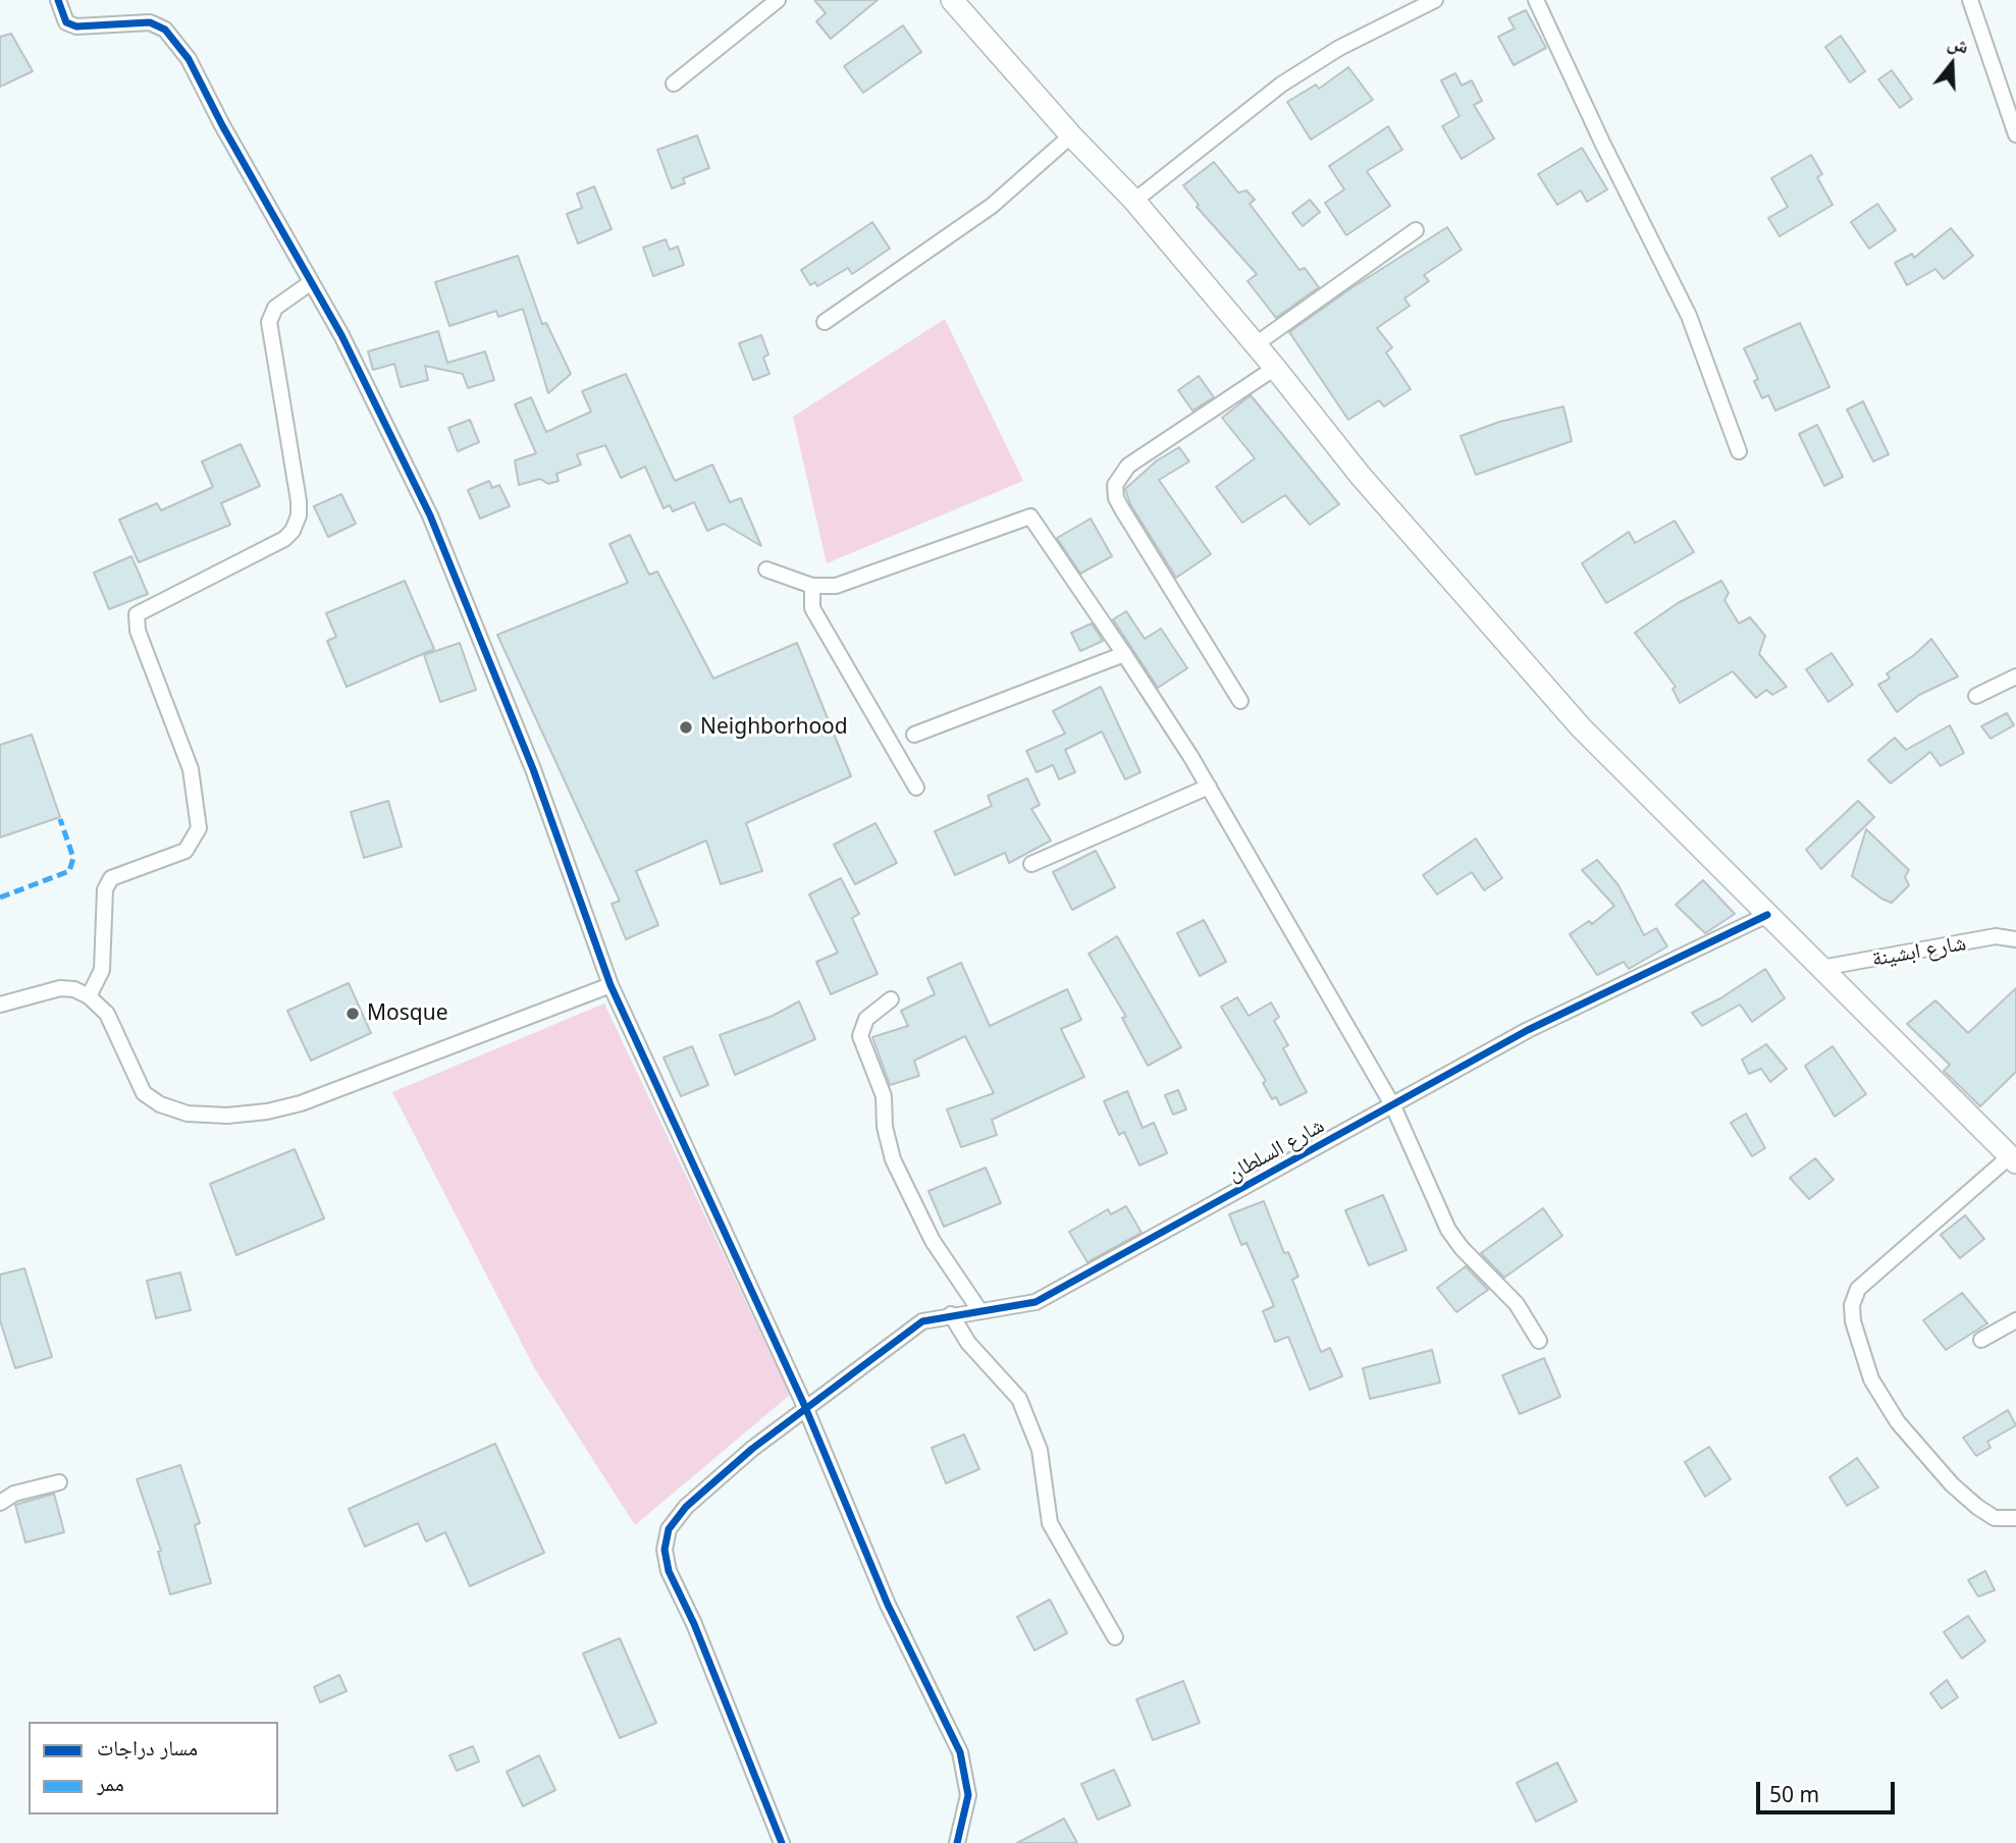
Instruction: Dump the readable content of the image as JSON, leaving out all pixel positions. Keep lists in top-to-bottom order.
{
  "streets": {
    "street": ["شارع ابشينة", "شارع السلطان"]
  },
  "places": ["Neighborhood", "Mosque"],
  "legend": ["مسار دراجات", "ممر"],
  "scale_bar": "50 m",
  "north": "top"
}
